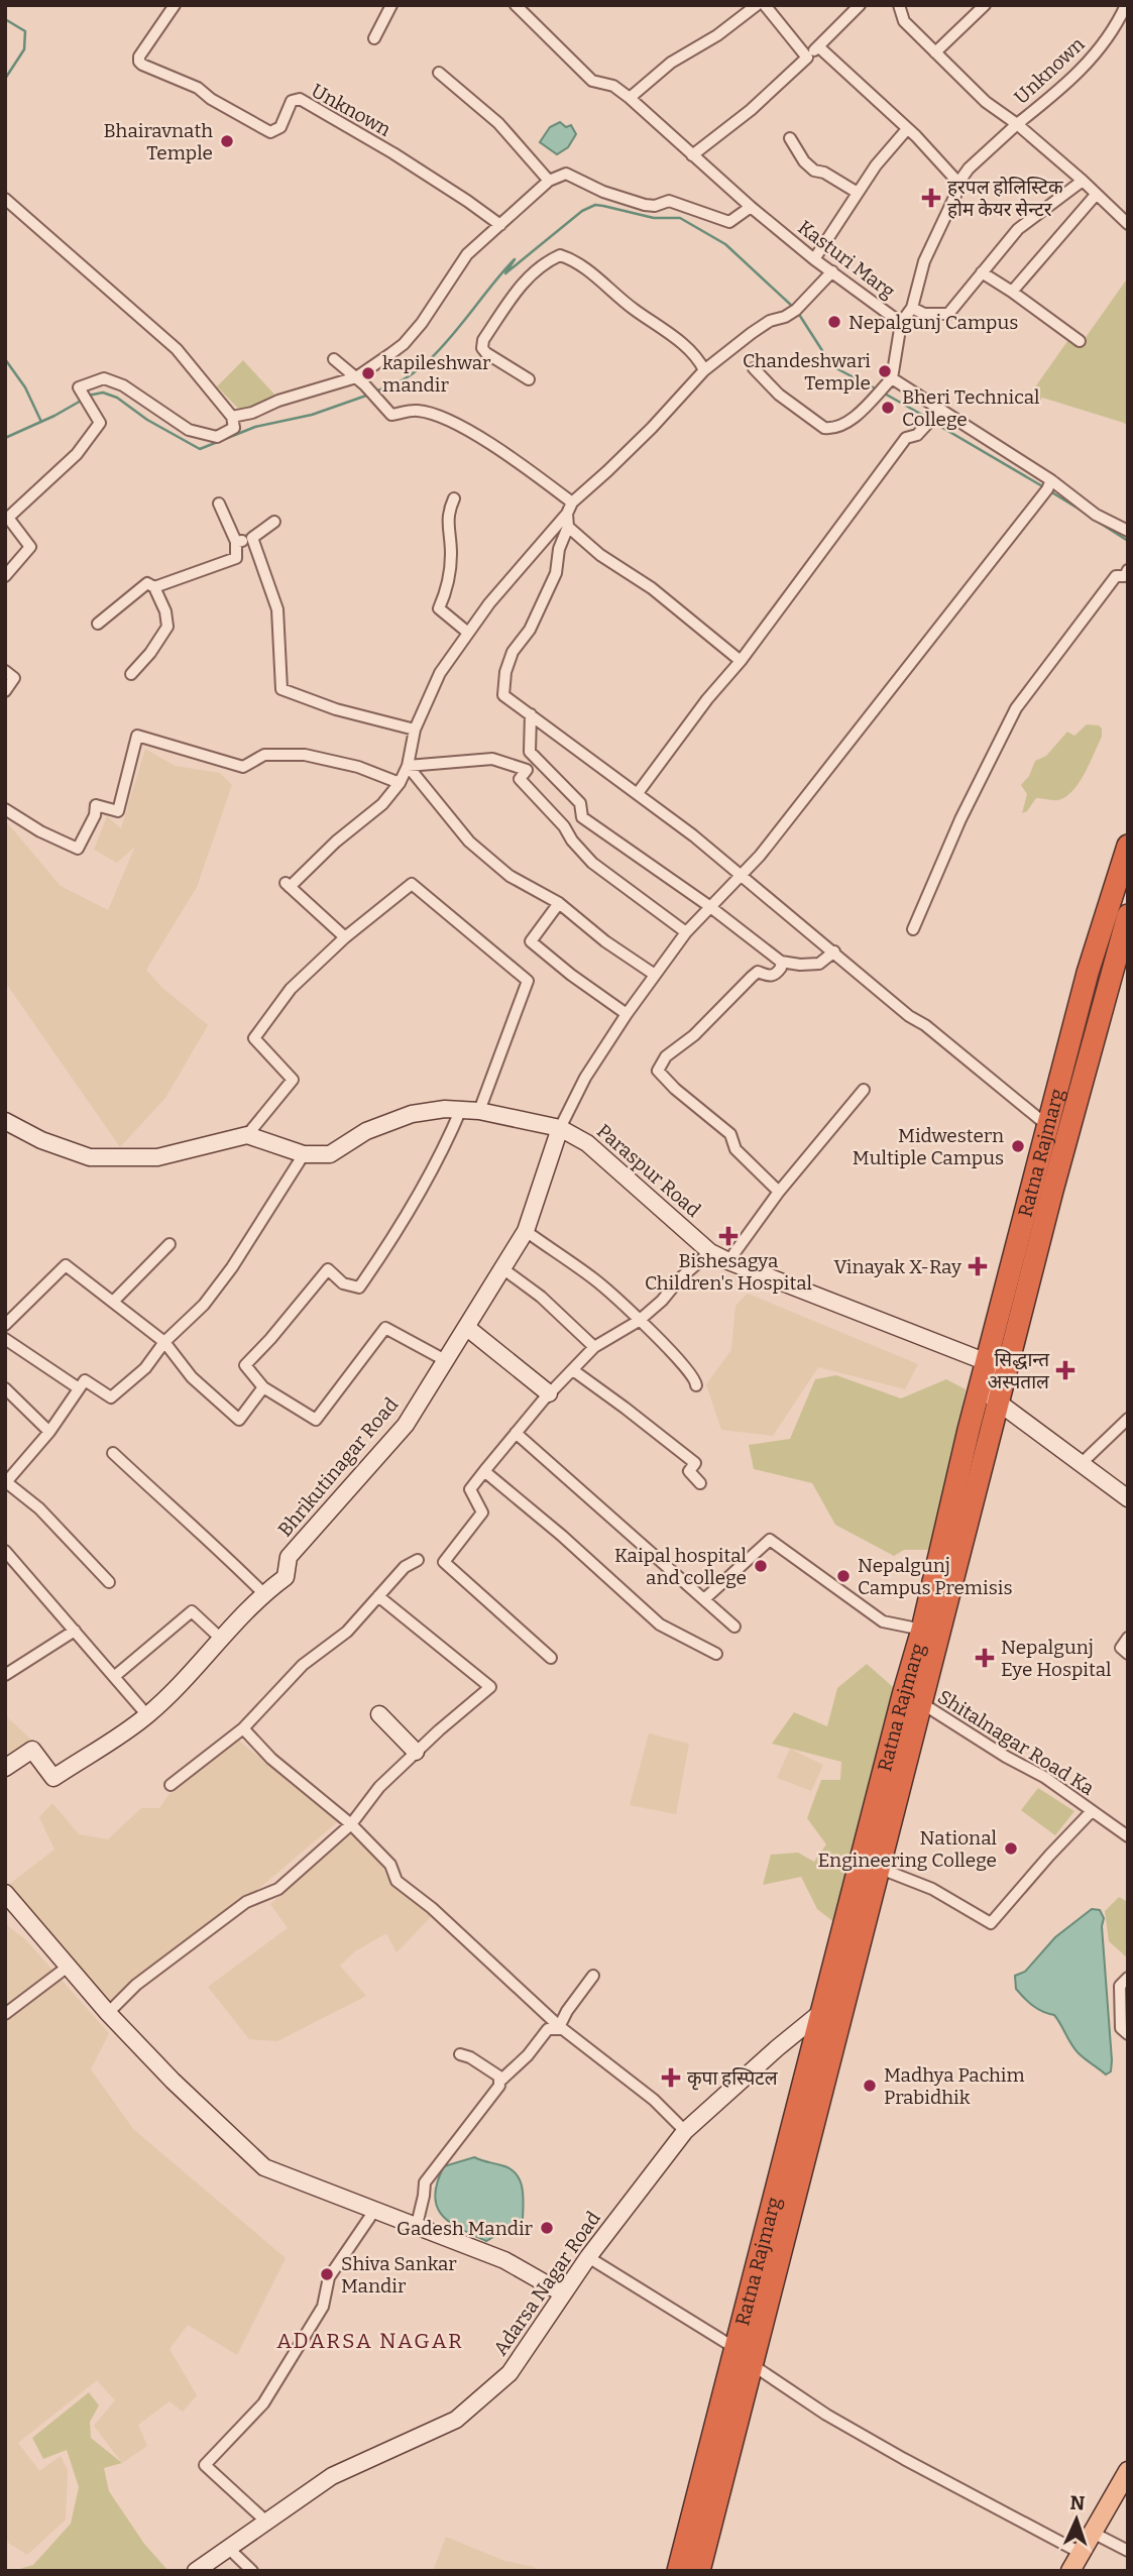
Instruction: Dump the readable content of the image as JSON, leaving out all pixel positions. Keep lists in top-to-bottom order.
{
  "streets": {
    "highway": ["Ratna Rajmarg"],
    "street": [
      "Unknown",
      "Kasturi Marg",
      "Paraspur Road",
      "Bhrikutinagar Road",
      "Shitalnagar Road Ka",
      "Adarsa Nagar Road"
    ]
  },
  "crossings": [
    ["Ratna Rajmarg", "Paraspur Road"],
    ["Ratna Rajmarg", "Shitalnagar Road Ka"],
    ["Ratna Rajmarg", "Adarsa Nagar Road"],
    ["Paraspur Road", "Bhrikutinagar Road"]
  ],
  "districts": ["ADARSA NAGAR"],
  "places": {
    "other": [
      "Bhairavnath Temple",
      "Nepalgunj Campus",
      "Chandeshwari Temple",
      "kapileshwar mandir",
      "Bheri Technical College",
      "Midwestern Multiple Campus",
      "Kaipal hospital and college",
      "Nepalgunj Campus Premisis",
      "National Engineering College",
      "Madhya Pachim Prabidhik",
      "Gadesh Mandir",
      "Shiva Sankar Mandir"
    ],
    "health": [
      "हरपल होलिस्टिक होम केयर सेन्टर",
      "Bishesagya Children's Hospital",
      "Vinayak X-Ray",
      "सिद्धान्त अस्पताल",
      "Nepalgunj Eye Hospital",
      "कृपा हस्पिटल"
    ]
  },
  "north": "top"
}
